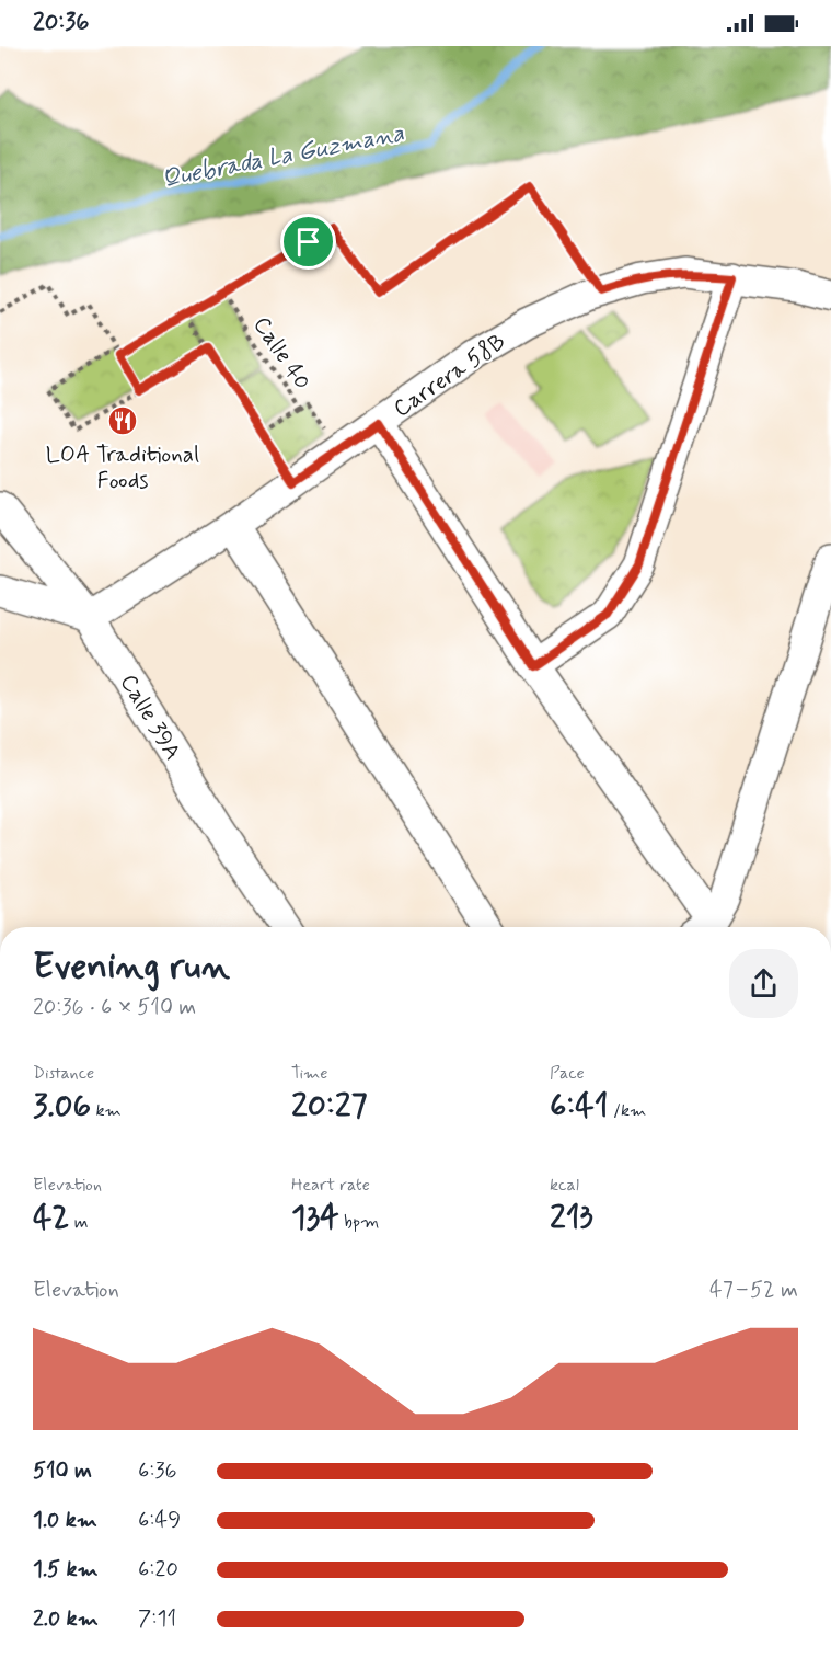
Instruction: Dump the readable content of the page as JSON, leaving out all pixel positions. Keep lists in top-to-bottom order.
{
  "streets": {
    "street": ["Carrera 58B", "Calle 39A"],
    "path": ["Calle 40"]
  },
  "crossings": [
    ["Calle 40", "Carrera 58B"],
    ["Carrera 58B", "Calle 39A"]
  ],
  "water": ["Quebrada La Guzmana"],
  "places": {
    "restaurant": ["LOA Traditional Foods"]
  },
  "page": {
    "status": "20:36",
    "heading": ["Evening run", "20:36 · 6 × 510 m"],
    "stats": [
      ["Distance", "3.06 km"],
      ["Time", "20:27"],
      ["Pace", "6:41 /km"],
      ["Elevation", "42 m"],
      ["Heart rate", "134 bpm"],
      ["kcal", "213"]
    ],
    "chart": ["Elevation", "47–52 m"],
    "list": [
      {
        "name": "510 m",
        "note": "6:36"
      },
      {
        "name": "1.0 km",
        "note": "6:49"
      },
      {
        "name": "1.5 km",
        "note": "6:20"
      },
      {
        "name": "2.0 km",
        "note": "7:11"
      }
    ]
  }
}
